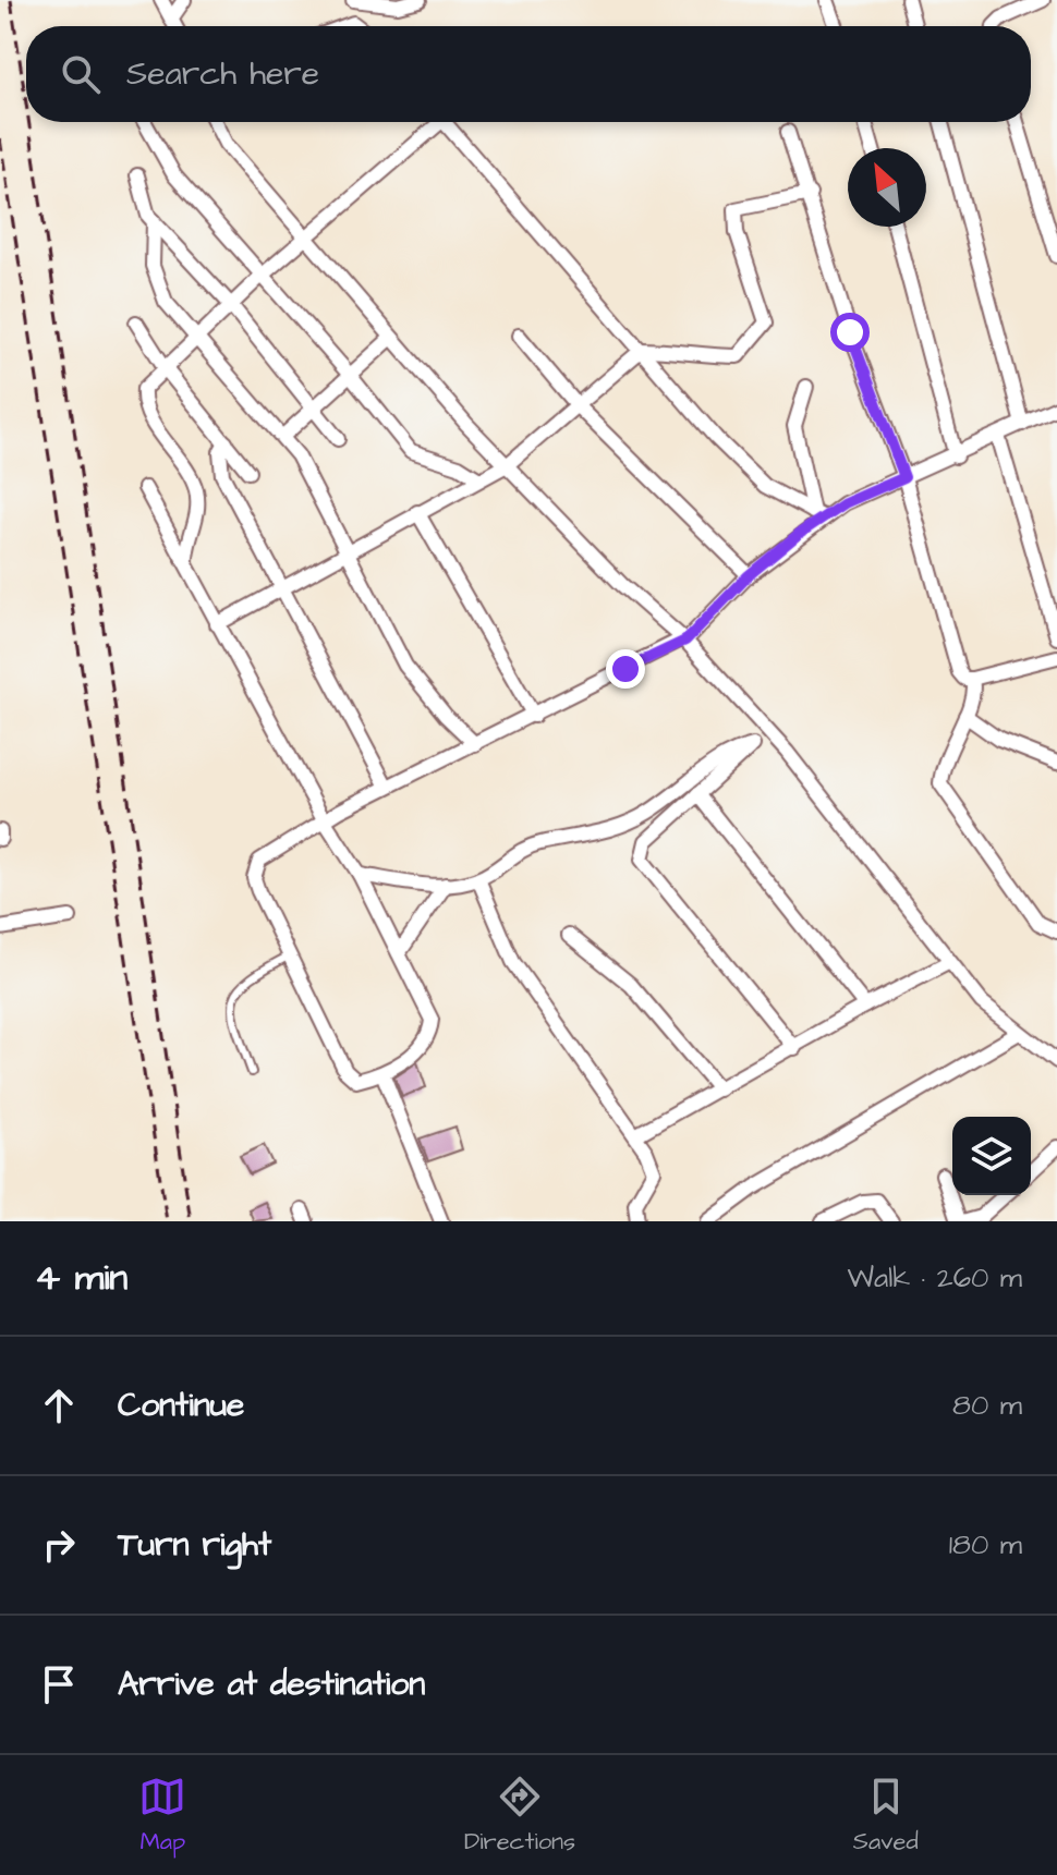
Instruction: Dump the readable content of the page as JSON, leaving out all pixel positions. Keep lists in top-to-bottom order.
{
  "north": "top left",
  "page": {
    "search": "Search here",
    "heading": ["4 min", "Walk · 260 m"],
    "list": [
      ["Continue", "80 m"],
      ["Turn right", "180 m"],
      "Arrive at destination"
    ],
    "nav": ["Map", "Directions", "Saved"]
  }
}
